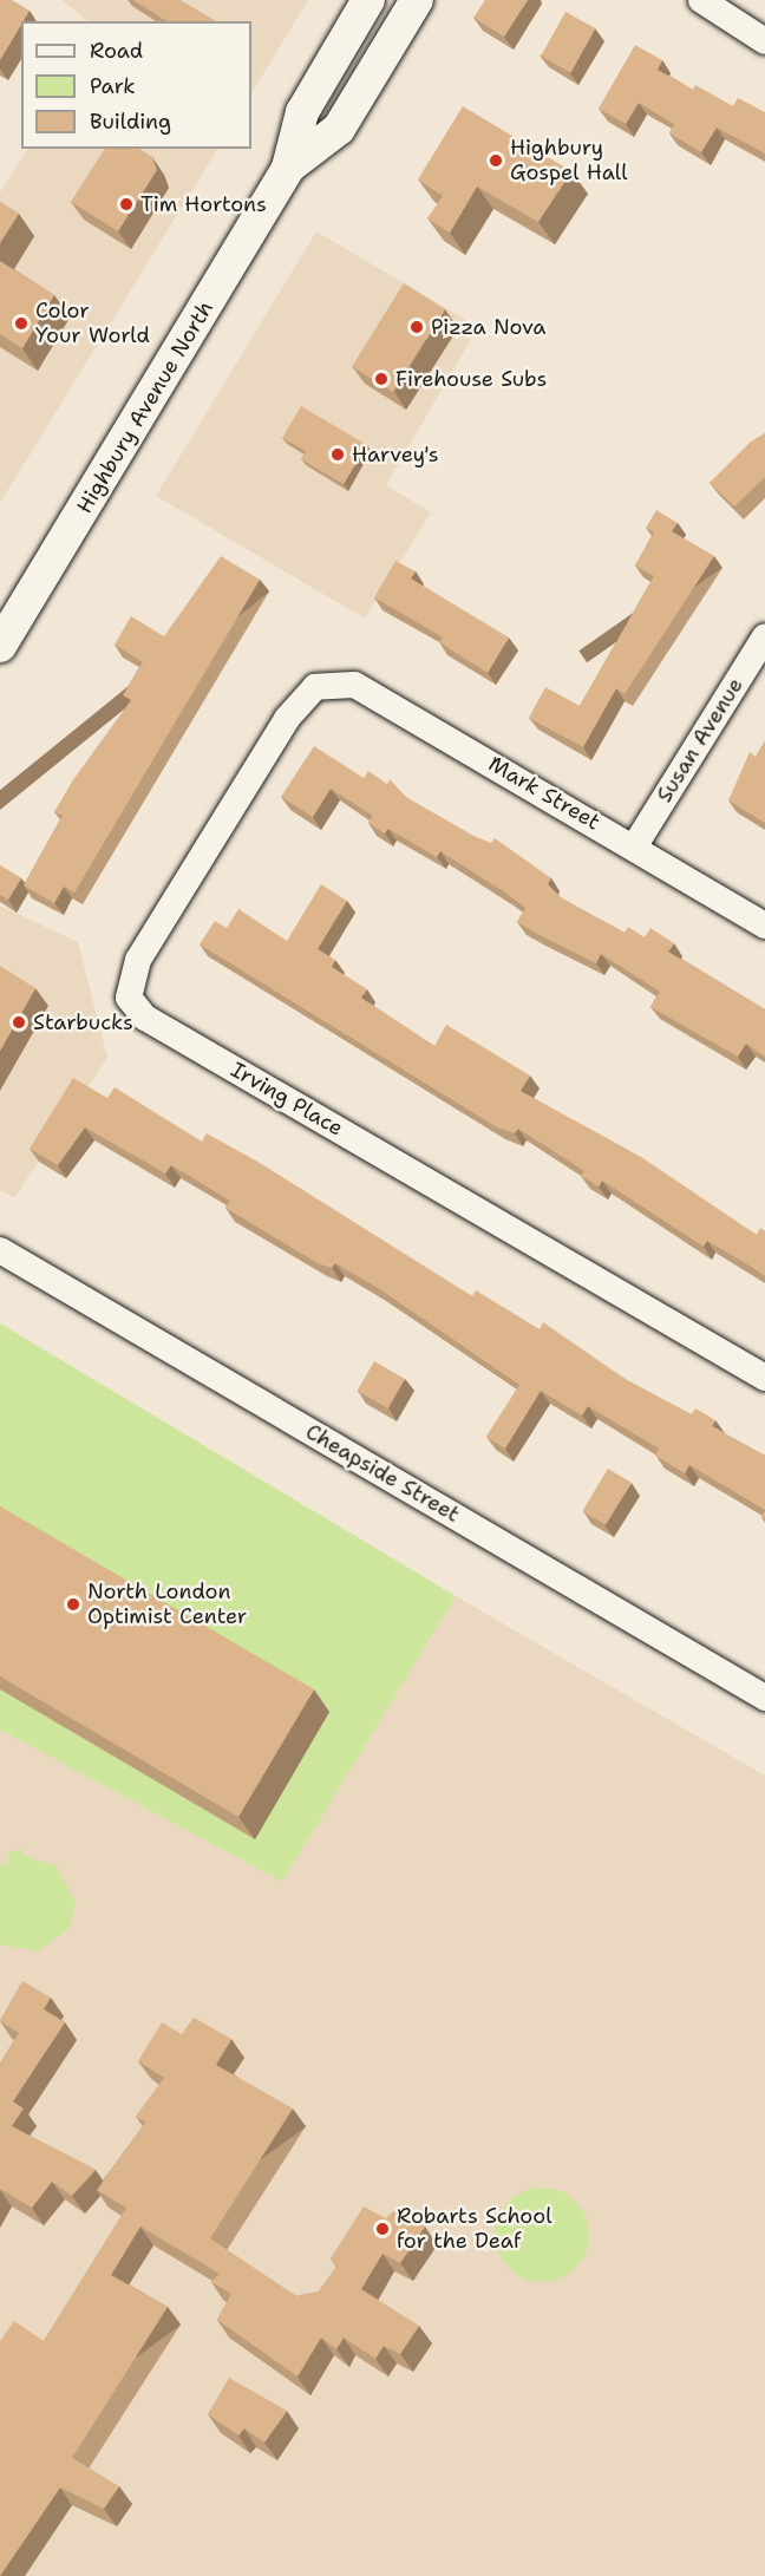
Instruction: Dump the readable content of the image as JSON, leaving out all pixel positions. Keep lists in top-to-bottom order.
{
  "streets": {
    "main road": ["Highbury Avenue North"],
    "street": [
      "Susan Avenue",
      "Mark Street",
      "Irving Place",
      "Cheapside Street"
    ]
  },
  "crossings": [
    ["Susan Avenue", "Mark Street"],
    ["Mark Street", "Irving Place"]
  ],
  "places": [
    "Highbury Gospel Hall",
    "Tim Hortons",
    "Color Your World",
    "Pizza Nova",
    "Firehouse Subs",
    "Harvey's",
    "Starbucks",
    "North London Optimist Center",
    "Robarts School for the Deaf"
  ],
  "legend": ["Road", "Park", "Building"]
}
